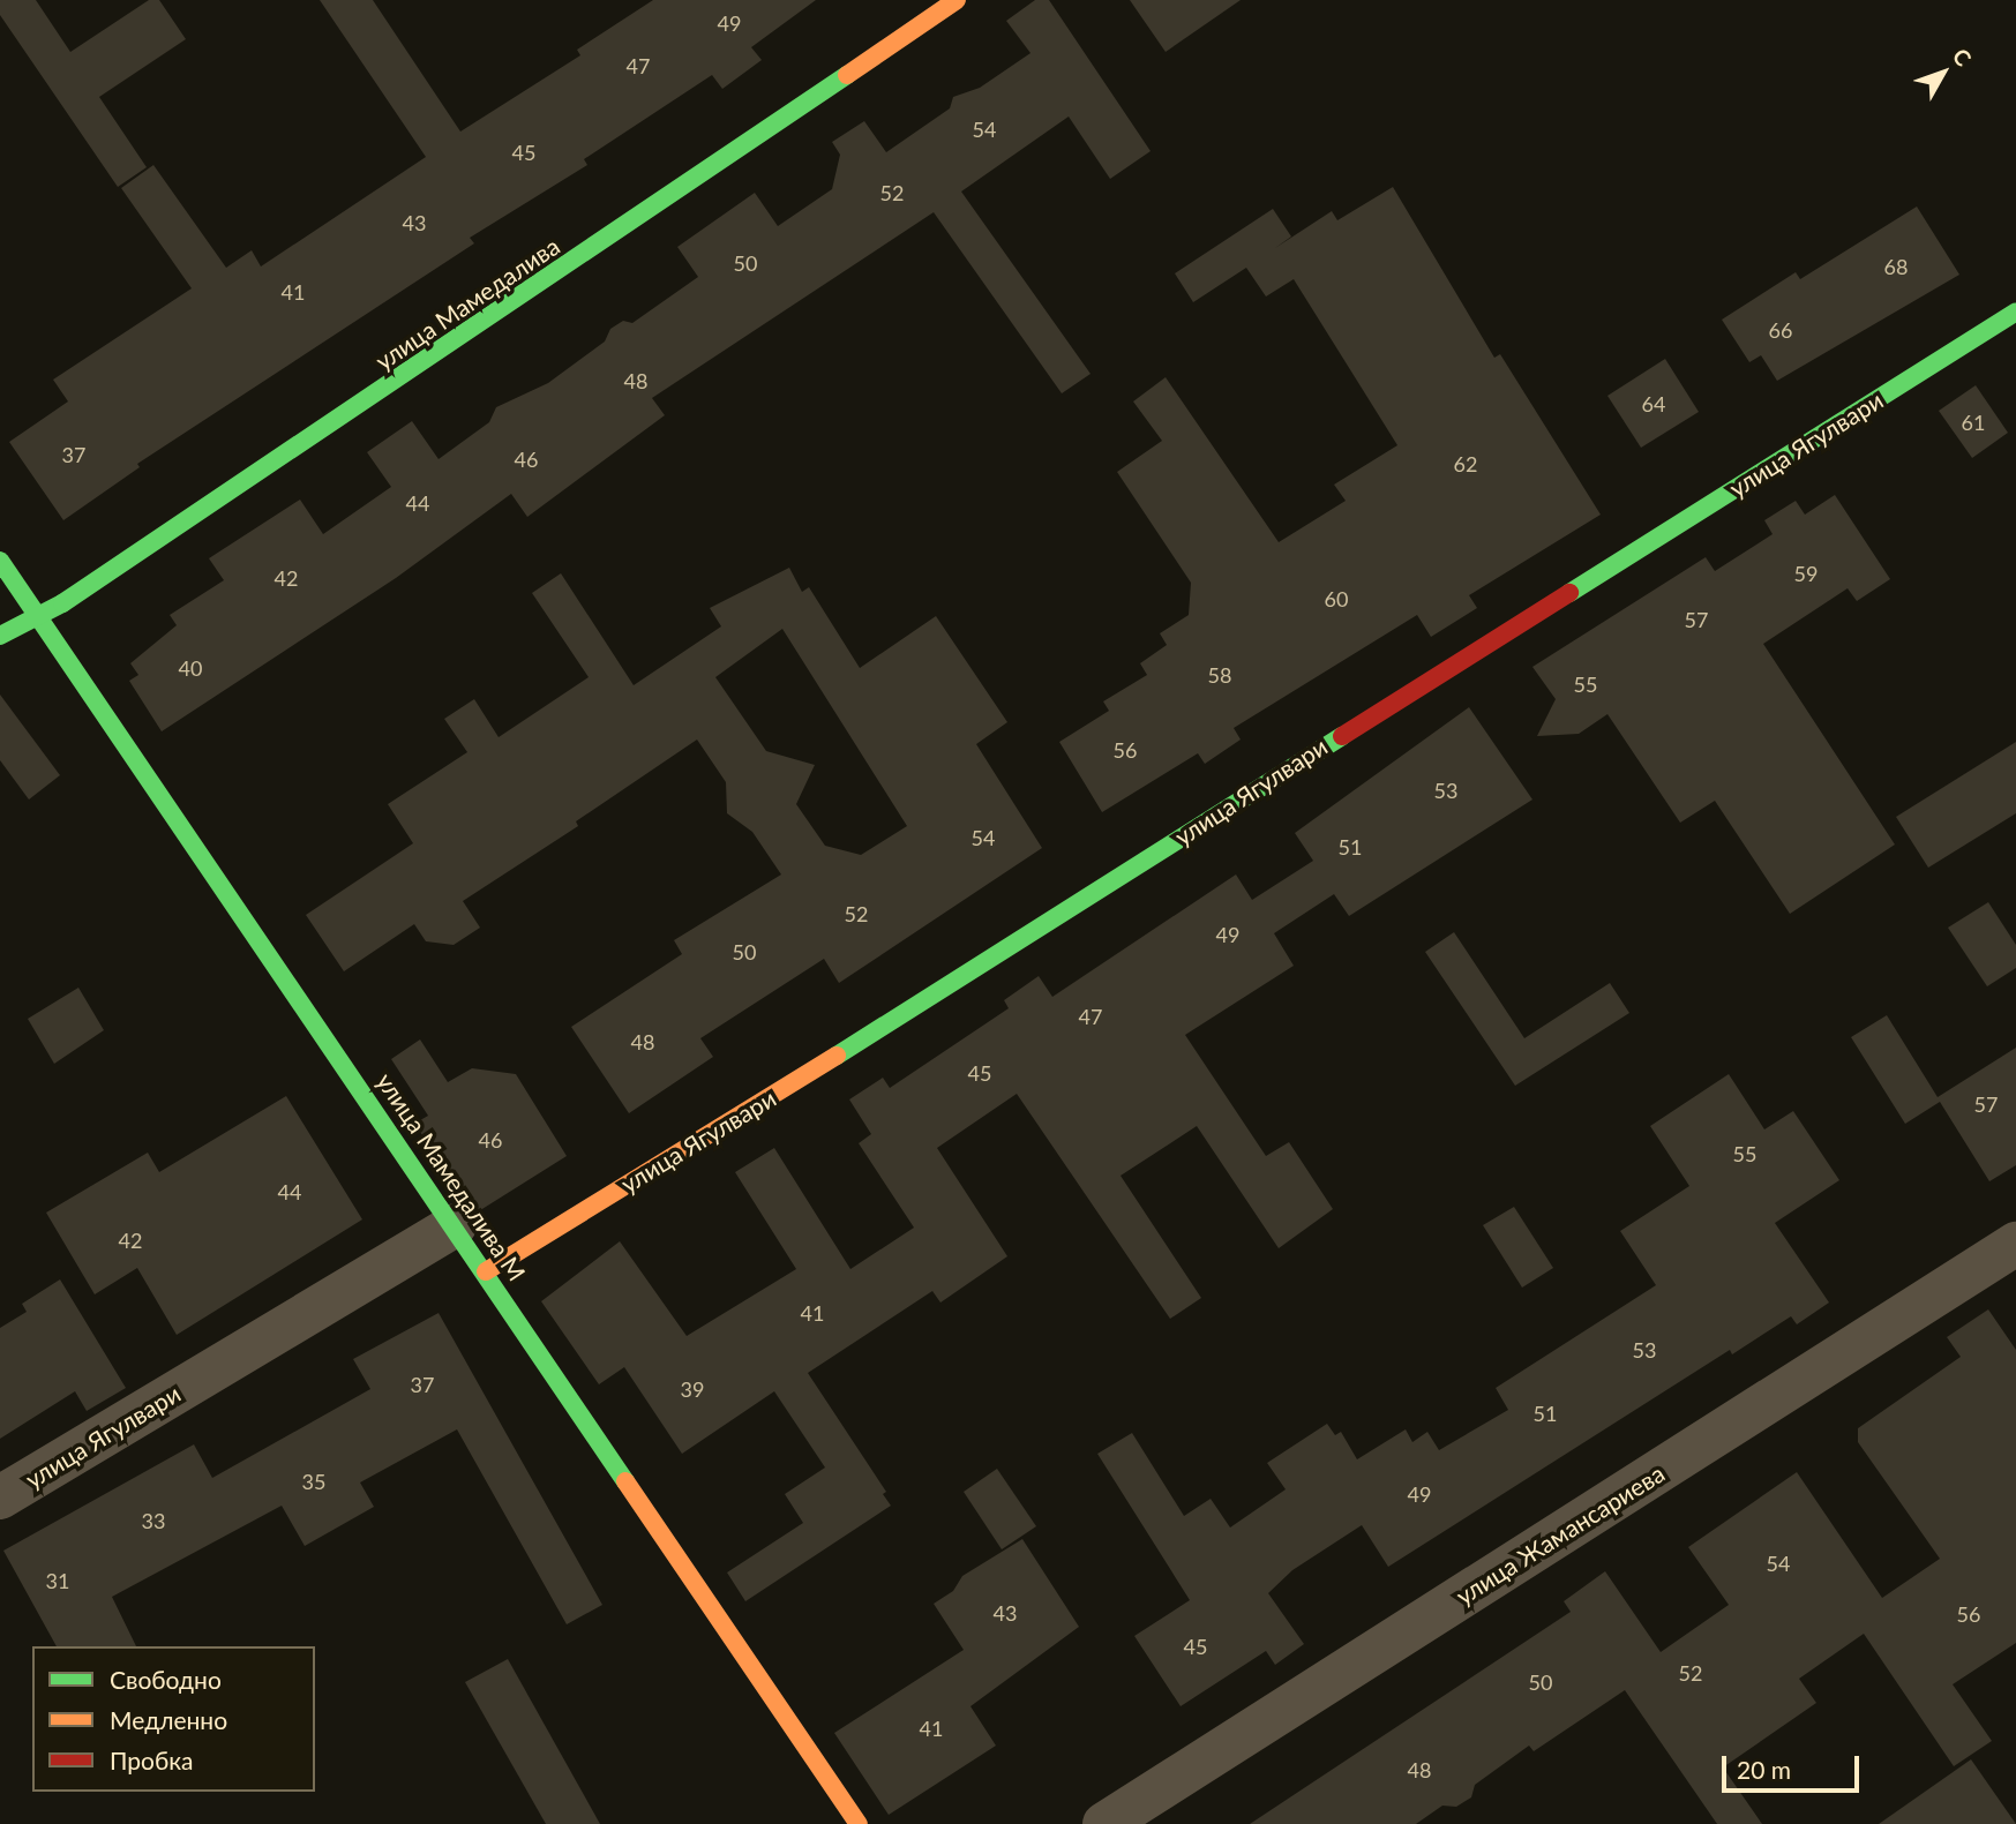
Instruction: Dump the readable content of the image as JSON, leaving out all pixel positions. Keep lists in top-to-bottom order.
{
  "streets": {
    "street": [
      "улица Мамедалива",
      "улица Ягулвари",
      "улица Мамедалива М",
      "улица Жамансариева"
    ]
  },
  "crossings": [
    ["улица Мамедалива", "улица Мамедалива М"],
    ["улица Ягулвари", "улица Мамедалива М"]
  ],
  "house_numbers": [
    "49",
    "47",
    "54",
    "45",
    "52",
    "43",
    "50",
    "68",
    "41",
    "66",
    "48",
    "64",
    "61",
    "37",
    "46",
    "62",
    "44",
    "59",
    "42",
    "60",
    "57",
    "40",
    "58",
    "55",
    "56",
    "53",
    "54",
    "51",
    "52",
    "49",
    "50",
    "47",
    "48",
    "45",
    "57",
    "46",
    "55",
    "44",
    "42",
    "41",
    "53",
    "37",
    "39",
    "51",
    "35",
    "49",
    "33",
    "54",
    "31",
    "43",
    "56",
    "45",
    "52",
    "50",
    "41",
    "48"
  ],
  "legend": ["Свободно", "Медленно", "Пробка"],
  "scale_bar": "20 m",
  "north": "top right"
}
